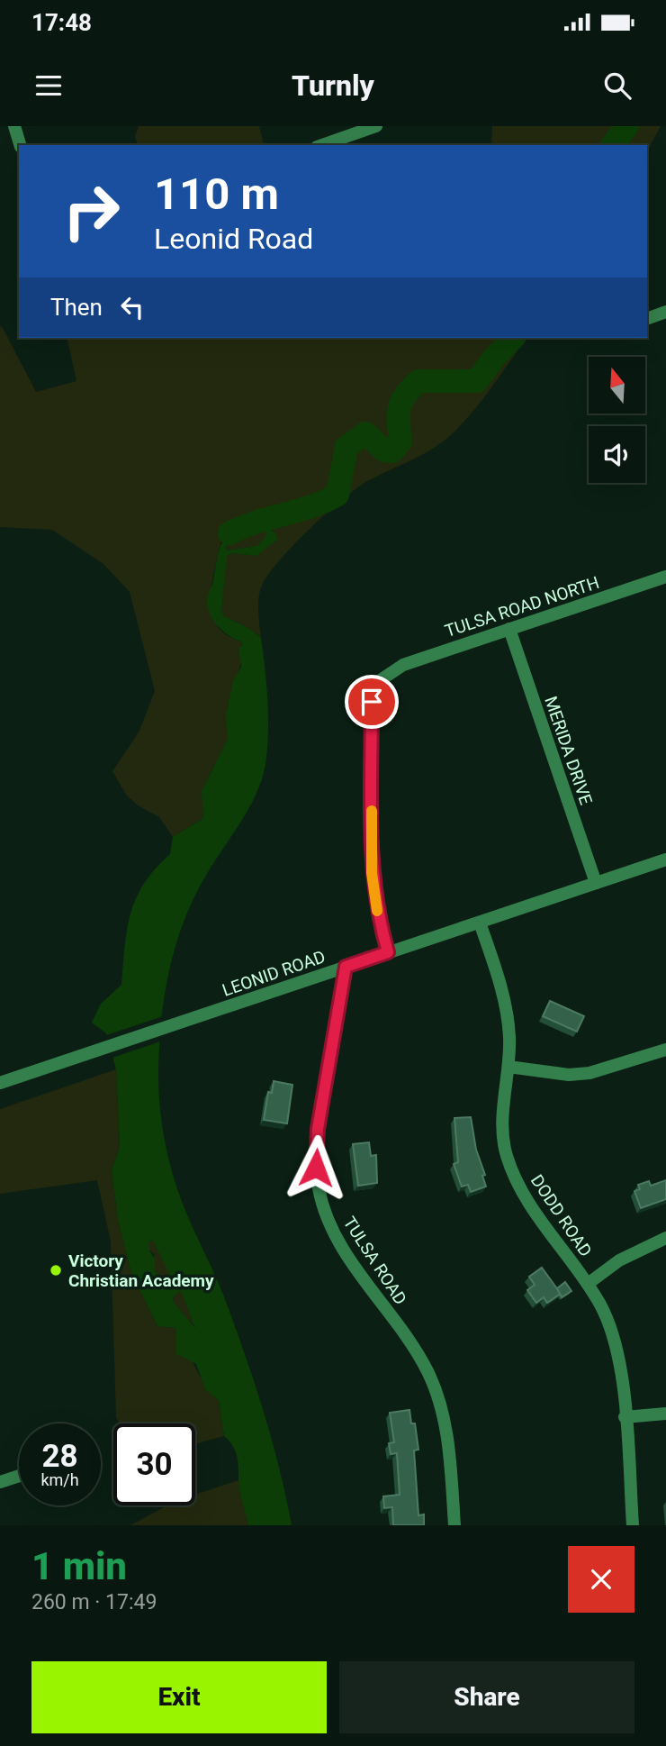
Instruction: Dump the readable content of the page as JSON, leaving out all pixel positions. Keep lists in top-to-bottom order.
{
  "streets": {
    "street": [
      "TULSA ROAD NORTH",
      "MERIDA DRIVE",
      "LEONID ROAD",
      "DODD ROAD",
      "TULSA ROAD"
    ]
  },
  "crossings": [
    ["TULSA ROAD NORTH", "MERIDA DRIVE"],
    ["TULSA ROAD NORTH", "LEONID ROAD"],
    ["MERIDA DRIVE", "LEONID ROAD"],
    ["LEONID ROAD", "DODD ROAD"],
    ["LEONID ROAD", "TULSA ROAD"]
  ],
  "places": ["Victory Christian Academy"],
  "north": "top",
  "page": {
    "status": "17:48",
    "header": "Turnly",
    "turn": ["110 m", "Leonid Road"],
    "then": "Then",
    "speed": "28 km/h",
    "limit": "30",
    "heading": ["1 min", "260 m · 17:49"],
    "buttons": ["Exit", "Share"]
  }
}
